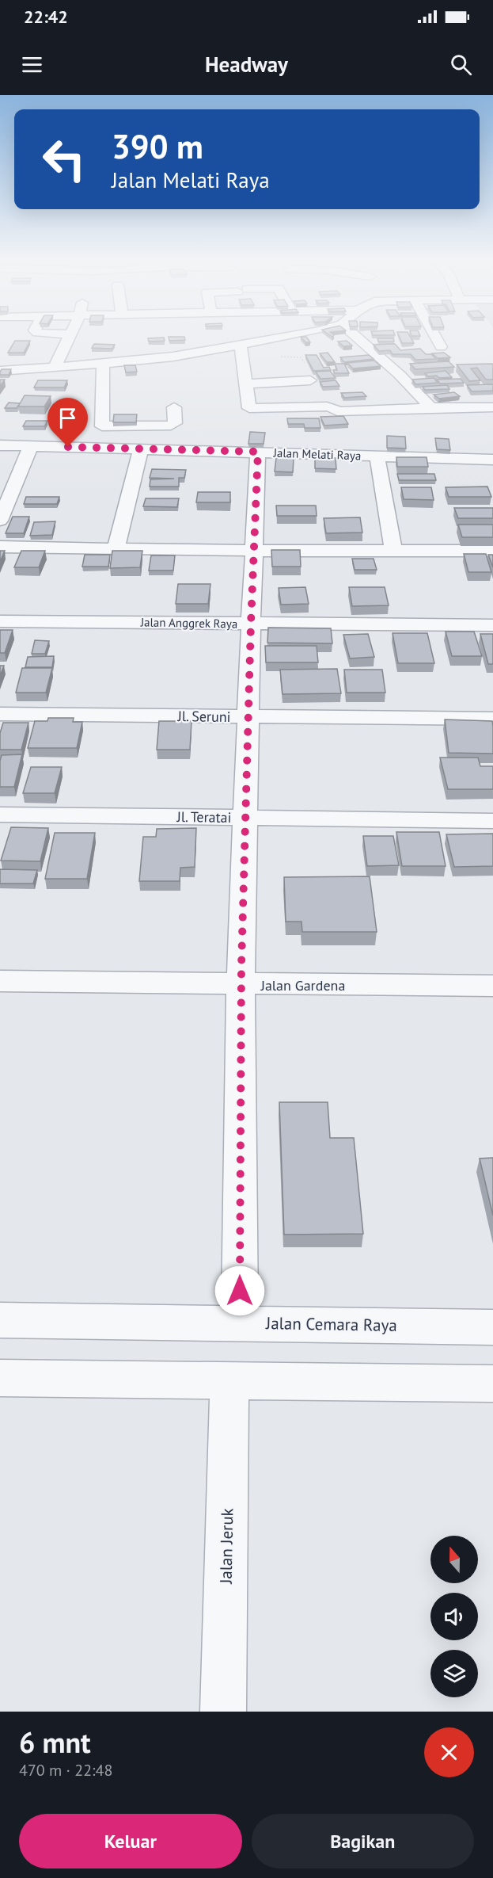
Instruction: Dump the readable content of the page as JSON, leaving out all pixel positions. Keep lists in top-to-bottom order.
{
  "streets": {
    "street": [
      "Jalan Melati Raya",
      "Jalan Anggrek Raya",
      "Jl. Seruni",
      "Jl. Teratai",
      "Jalan Gardena",
      "Jalan Cemara Raya",
      "Jalan Jeruk"
    ]
  },
  "north": "top",
  "page": {
    "status": "22:42",
    "header": "Headway",
    "turn": ["390 m", "Jalan Melati Raya"],
    "heading": ["6 mnt", "470 m · 22:48"],
    "buttons": ["Keluar", "Bagikan"]
  }
}
